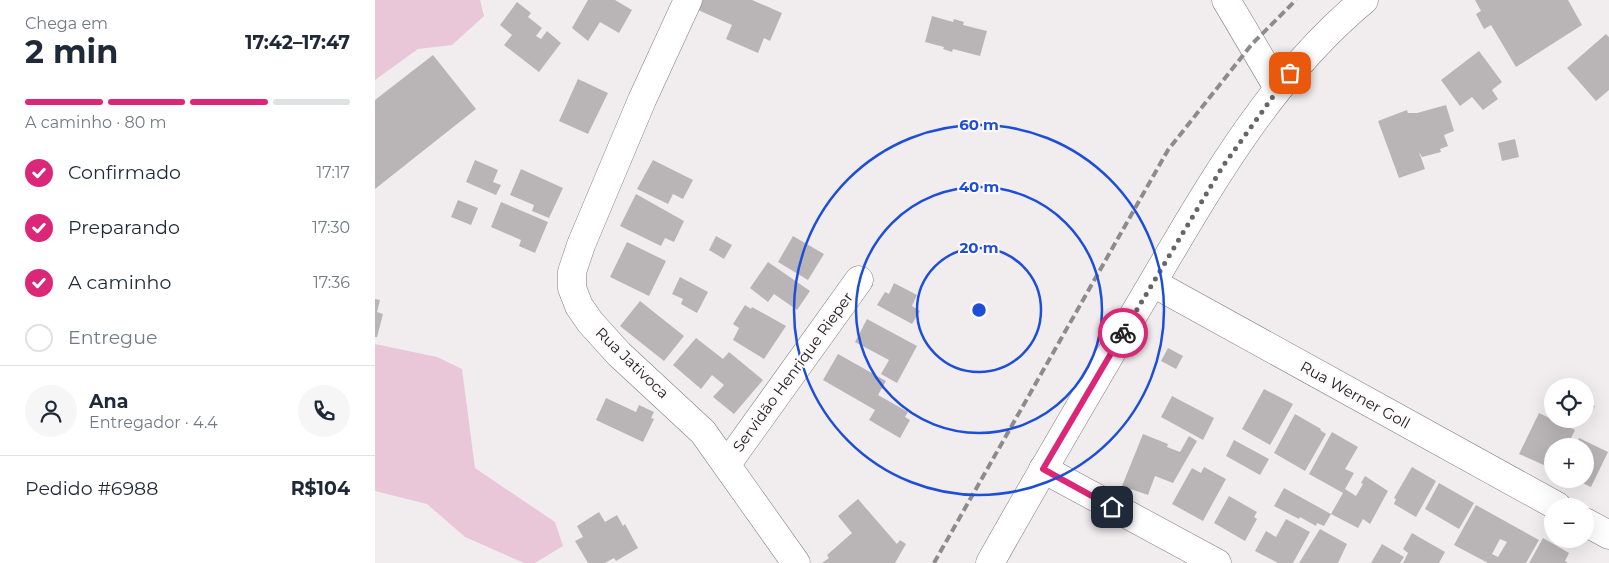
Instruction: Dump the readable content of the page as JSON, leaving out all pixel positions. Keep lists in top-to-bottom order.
{
  "streets": {
    "street": ["Rua Jativoca", "Servidão Henrique Rieper", "Rua Werner Goll"]
  },
  "crossings": [
    ["Rua Jativoca", "Servidão Henrique Rieper"]
  ],
  "page": {
    "heading": ["2 min", "Chega em", "17:42–17:47"],
    "panel": [
      "Ana",
      "Entregador · 4.4",
      "Pedido #6988",
      "R$104"
    ],
    "bar": "A caminho · 80 m",
    "list": [
      ["Confirmado", "17:17"],
      ["Preparando", "17:30"],
      ["A caminho", "17:36"],
      "Entregue"
    ],
    "map_buttons": ["+", "−"]
  },
  "rings": ["60 m", "40 m", "20 m"]
}
